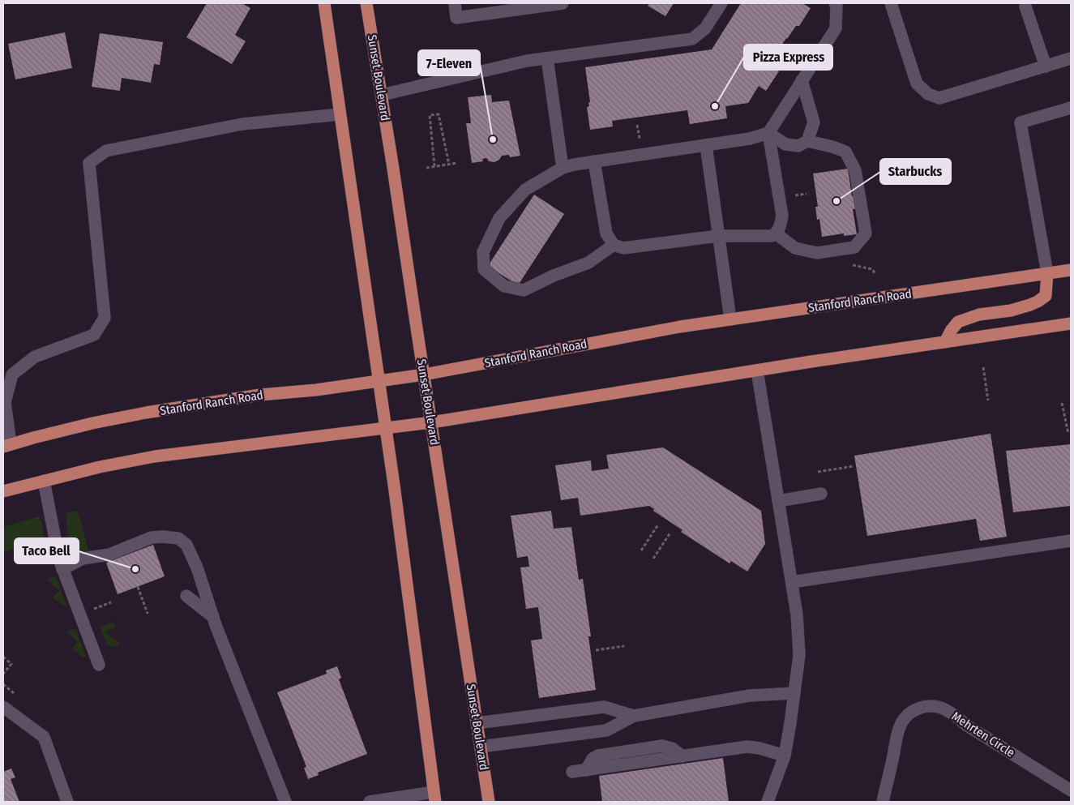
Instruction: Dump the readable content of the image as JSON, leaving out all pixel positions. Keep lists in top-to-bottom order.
{
  "streets": {
    "main road": ["Sunset Boulevard", "Stanford Ranch Road"],
    "street": ["Mehrten Circle"]
  },
  "crossings": [
    ["Sunset Boulevard", "Stanford Ranch Road"]
  ],
  "places": [
    "Pizza Express",
    "7-Eleven",
    "Starbucks",
    "Taco Bell"
  ]
}
